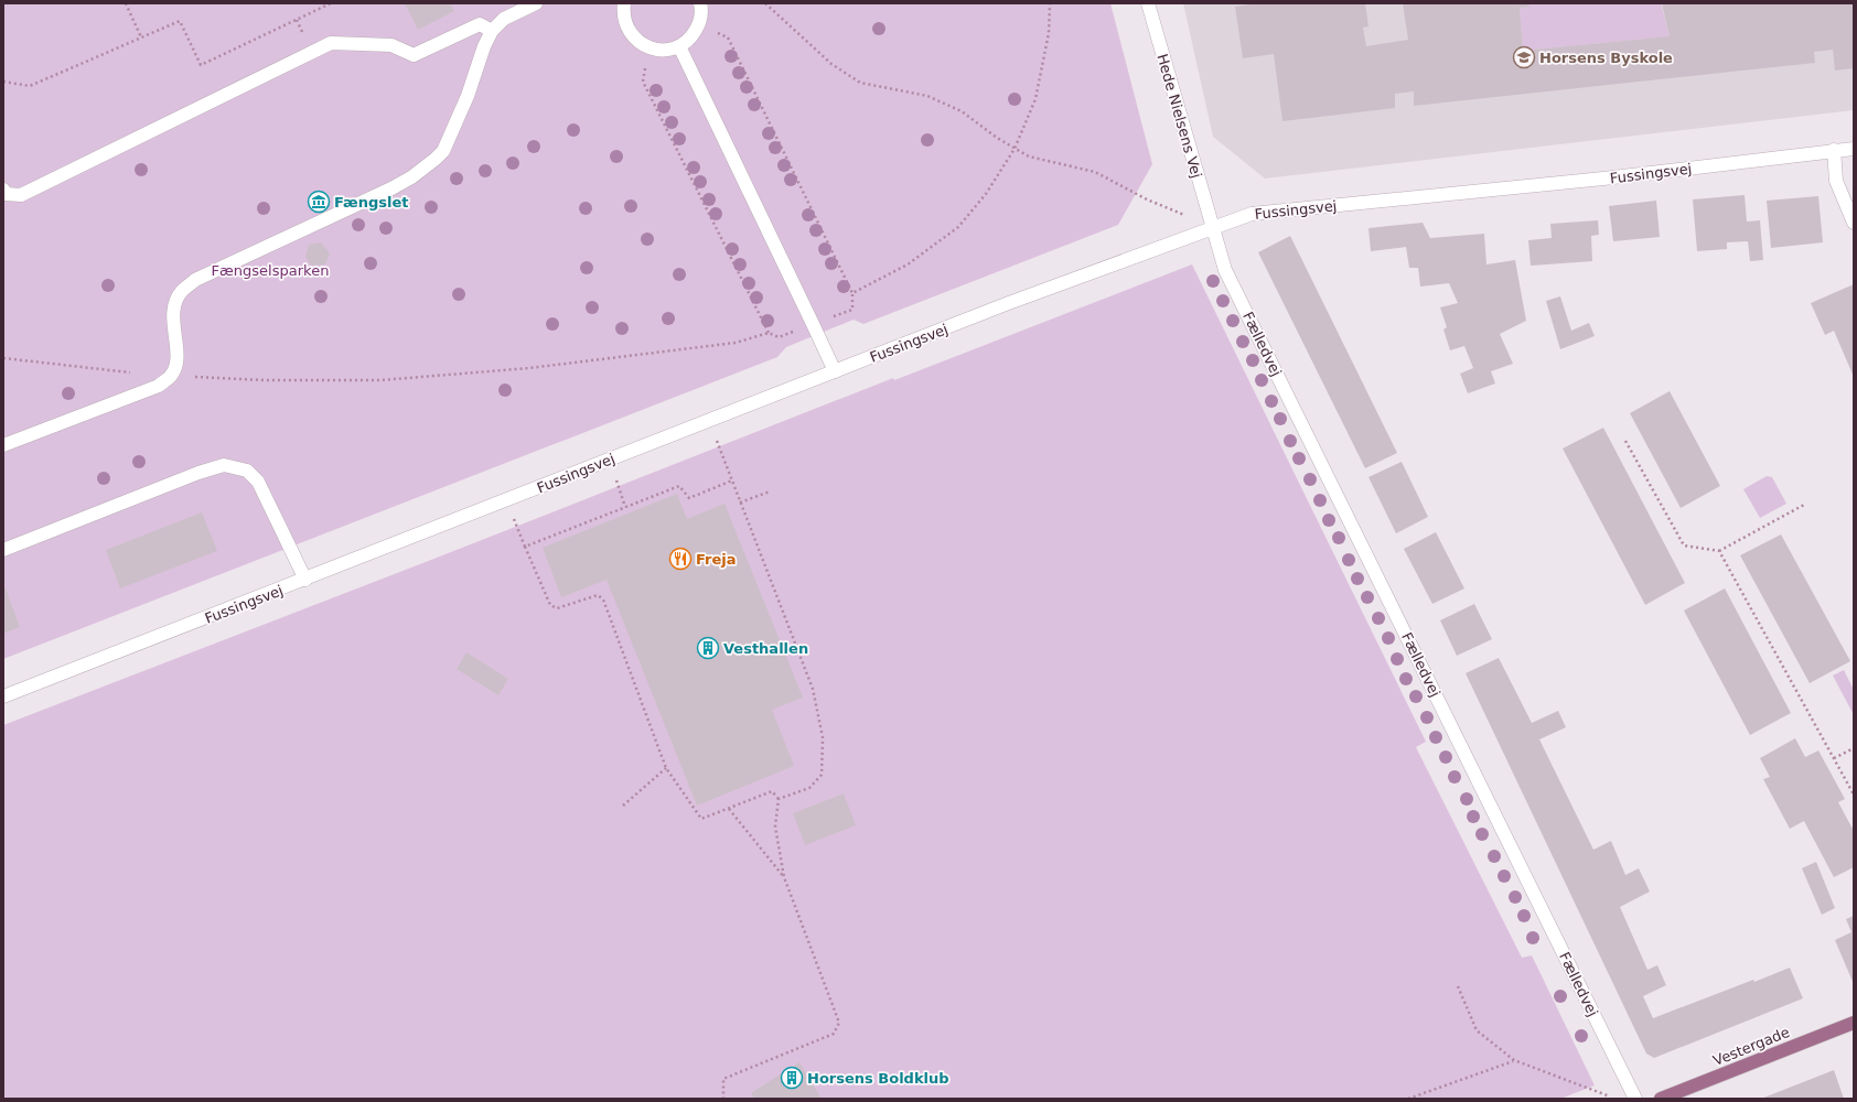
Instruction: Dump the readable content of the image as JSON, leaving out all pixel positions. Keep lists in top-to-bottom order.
{
  "streets": {
    "main road": ["Vestergade"],
    "street": ["Hede Nielsens Vej", "Fussingsvej", "Fælledvej"]
  },
  "crossings": [
    ["Hede Nielsens Vej", "Fussingsvej"],
    ["Hede Nielsens Vej", "Fælledvej"],
    ["Fussingsvej", "Fælledvej"]
  ],
  "parks": ["Fængselsparken"],
  "places": {
    "school or university": ["Horsens Byskole"],
    "museum": ["Fængslet"],
    "restaurant": ["Freja"],
    "building": ["Vesthallen", "Horsens Boldklub"]
  }
}
